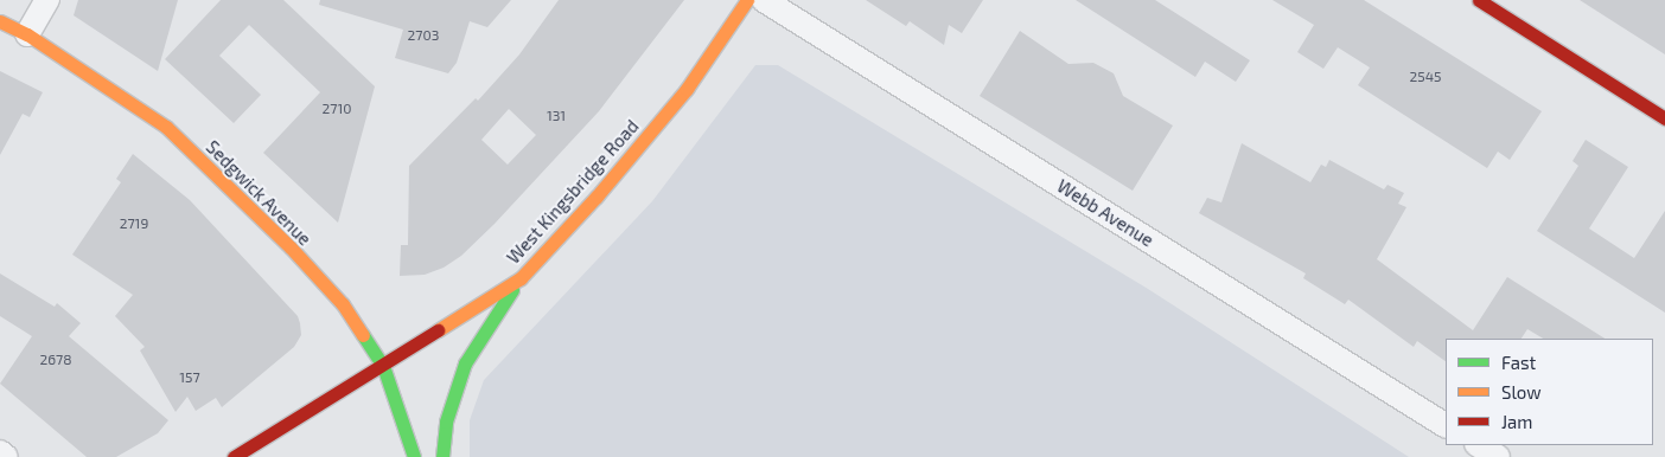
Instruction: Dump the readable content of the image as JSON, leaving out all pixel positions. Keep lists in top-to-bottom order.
{
  "streets": {
    "street": ["West Kingsbridge Road", "Sedgwick Avenue", "Webb Avenue"]
  },
  "crossings": [
    ["West Kingsbridge Road", "Sedgwick Avenue"]
  ],
  "house_numbers": [
    "2703",
    "2545",
    "2710",
    "131",
    "2719",
    "2678",
    "157"
  ],
  "legend": ["Fast", "Slow", "Jam"]
}
